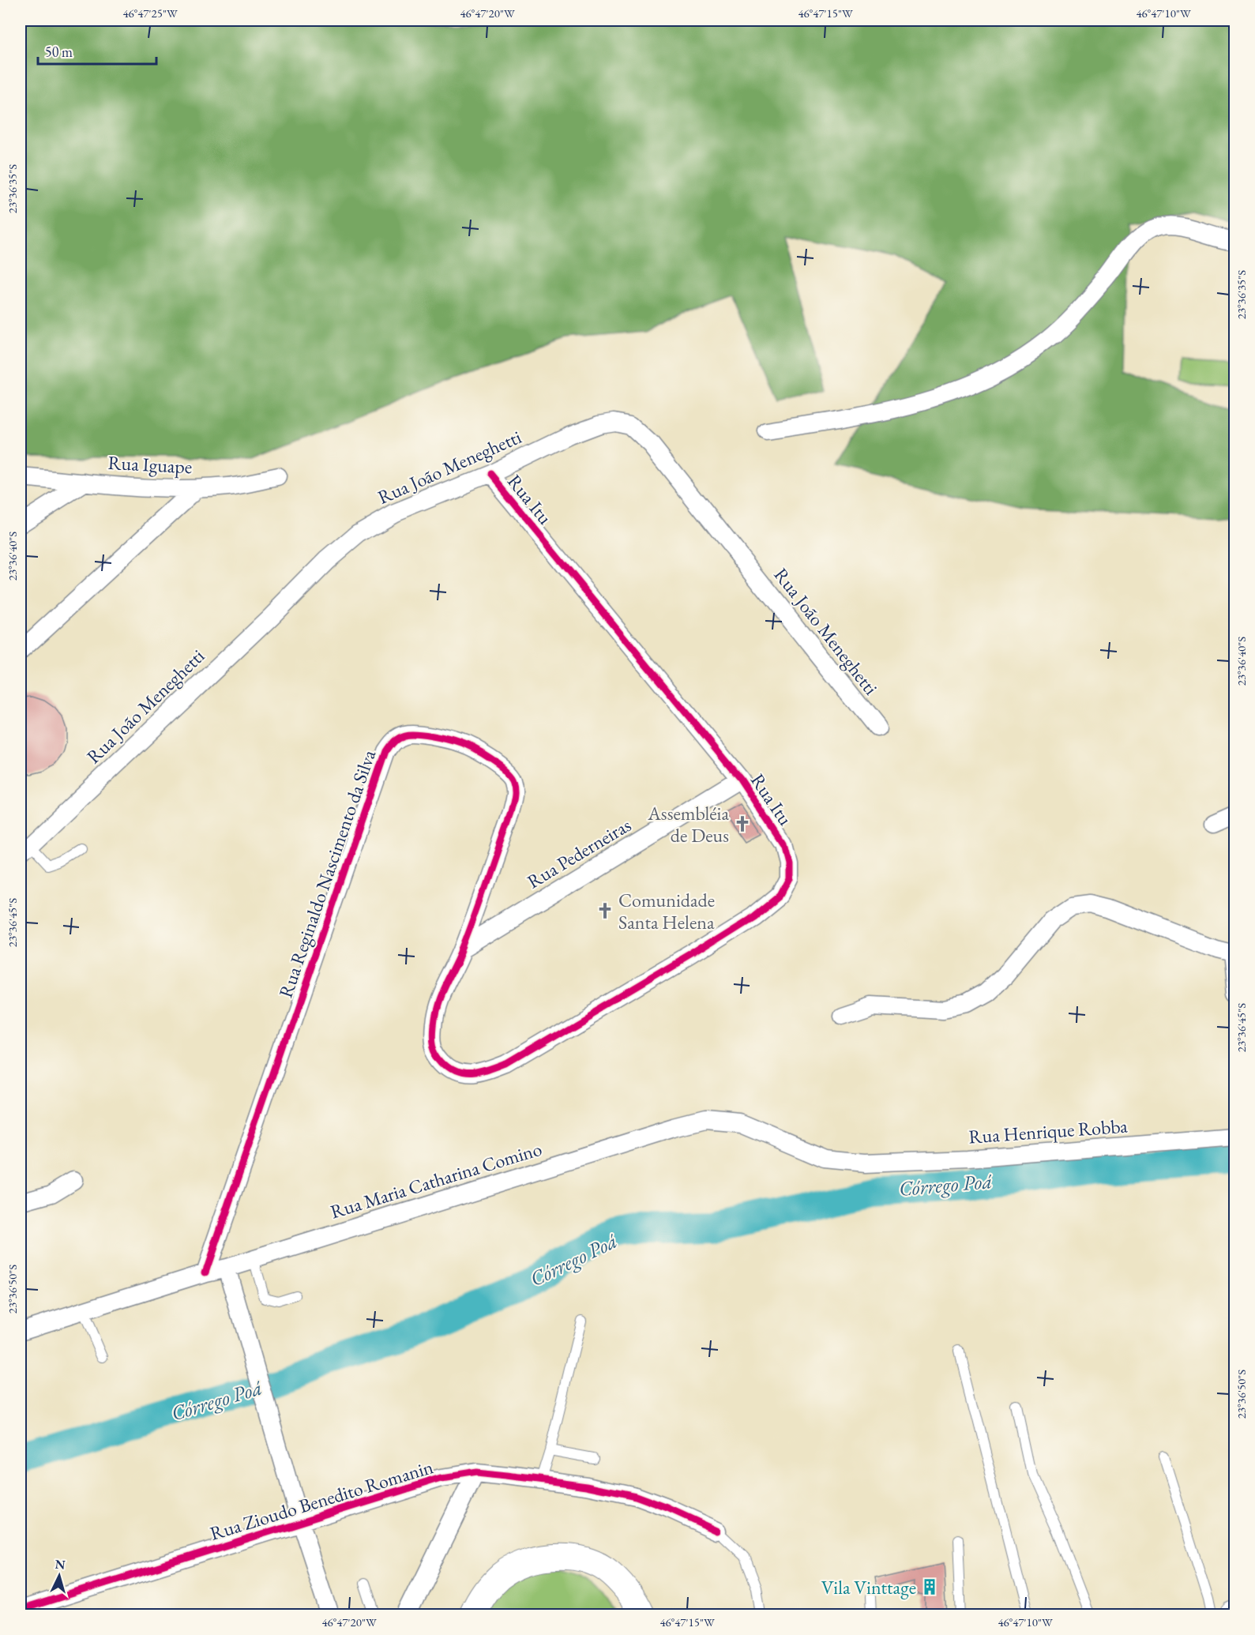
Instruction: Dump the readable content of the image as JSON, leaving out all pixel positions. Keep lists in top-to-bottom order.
{
  "streets": {
    "street": [
      "Rua Iguape",
      "Rua João Meneghetti",
      "Rua Itu",
      "Rua Pederneiras",
      "Rua Reginaldo Nascimento da Silva",
      "Rua Henrique Robba",
      "Rua Maria Catharina Comino",
      "Rua Zioudo Benedito Romanin"
    ]
  },
  "crossings": [
    ["Rua João Meneghetti", "Rua Itu"],
    ["Rua Itu", "Rua Pederneiras"],
    ["Rua Itu", "Rua Reginaldo Nascimento da Silva"],
    ["Rua Pederneiras", "Rua Reginaldo Nascimento da Silva"],
    ["Rua Reginaldo Nascimento da Silva", "Rua Maria Catharina Comino"],
    ["Rua Henrique Robba", "Rua Maria Catharina Comino"]
  ],
  "water": ["Córrego Poá"],
  "places": {
    "church": ["Assembléia de Deus", "Comunidade Santa Helena"],
    "building": ["Vila Vinttage"]
  },
  "scale_bar": "50 m",
  "north": "top",
  "coordinates": [
    "46°47'25\"W",
    "46°47'20\"W",
    "46°47'15\"W",
    "46°47'10\"W",
    "23°36'35\"S",
    "23°36'40\"S",
    "23°36'45\"S",
    "23°36'50\"S"
  ]
}
